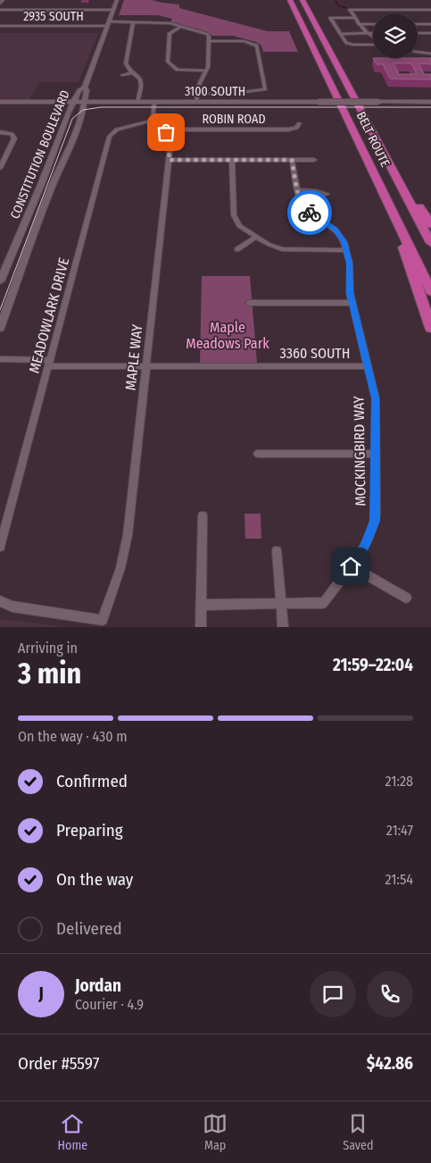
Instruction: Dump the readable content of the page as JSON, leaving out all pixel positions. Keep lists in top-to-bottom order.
{
  "streets": {
    "highway": ["BELT ROUTE"],
    "main road": ["3100 SOUTH", "CONSTITUTION BOULEVARD"],
    "street": [
      "2935 SOUTH",
      "ROBIN ROAD",
      "MEADOWLARK DRIVE",
      "3360 SOUTH",
      "MAPLE WAY",
      "MOCKINGBIRD WAY"
    ]
  },
  "crossings": [
    ["2935 SOUTH", "CONSTITUTION BOULEVARD"],
    ["3100 SOUTH", "CONSTITUTION BOULEVARD"],
    ["ROBIN ROAD", "MAPLE WAY"],
    ["MEADOWLARK DRIVE", "3360 SOUTH"],
    ["3360 SOUTH", "MAPLE WAY"],
    ["3360 SOUTH", "MOCKINGBIRD WAY"]
  ],
  "parks": ["Maple Meadows Park"],
  "page": {
    "heading": ["3 min", "Arriving in", "21:59–22:04"],
    "panel": [
      "Jordan",
      "Courier · 4.9",
      "Order #5597",
      "$42.86"
    ],
    "bar": "On the way · 430 m",
    "list": [
      ["Confirmed", "21:28"],
      ["Preparing", "21:47"],
      ["On the way", "21:54"],
      "Delivered"
    ],
    "round": "J",
    "tabs": ["Home", "Map", "Saved"]
  }
}
